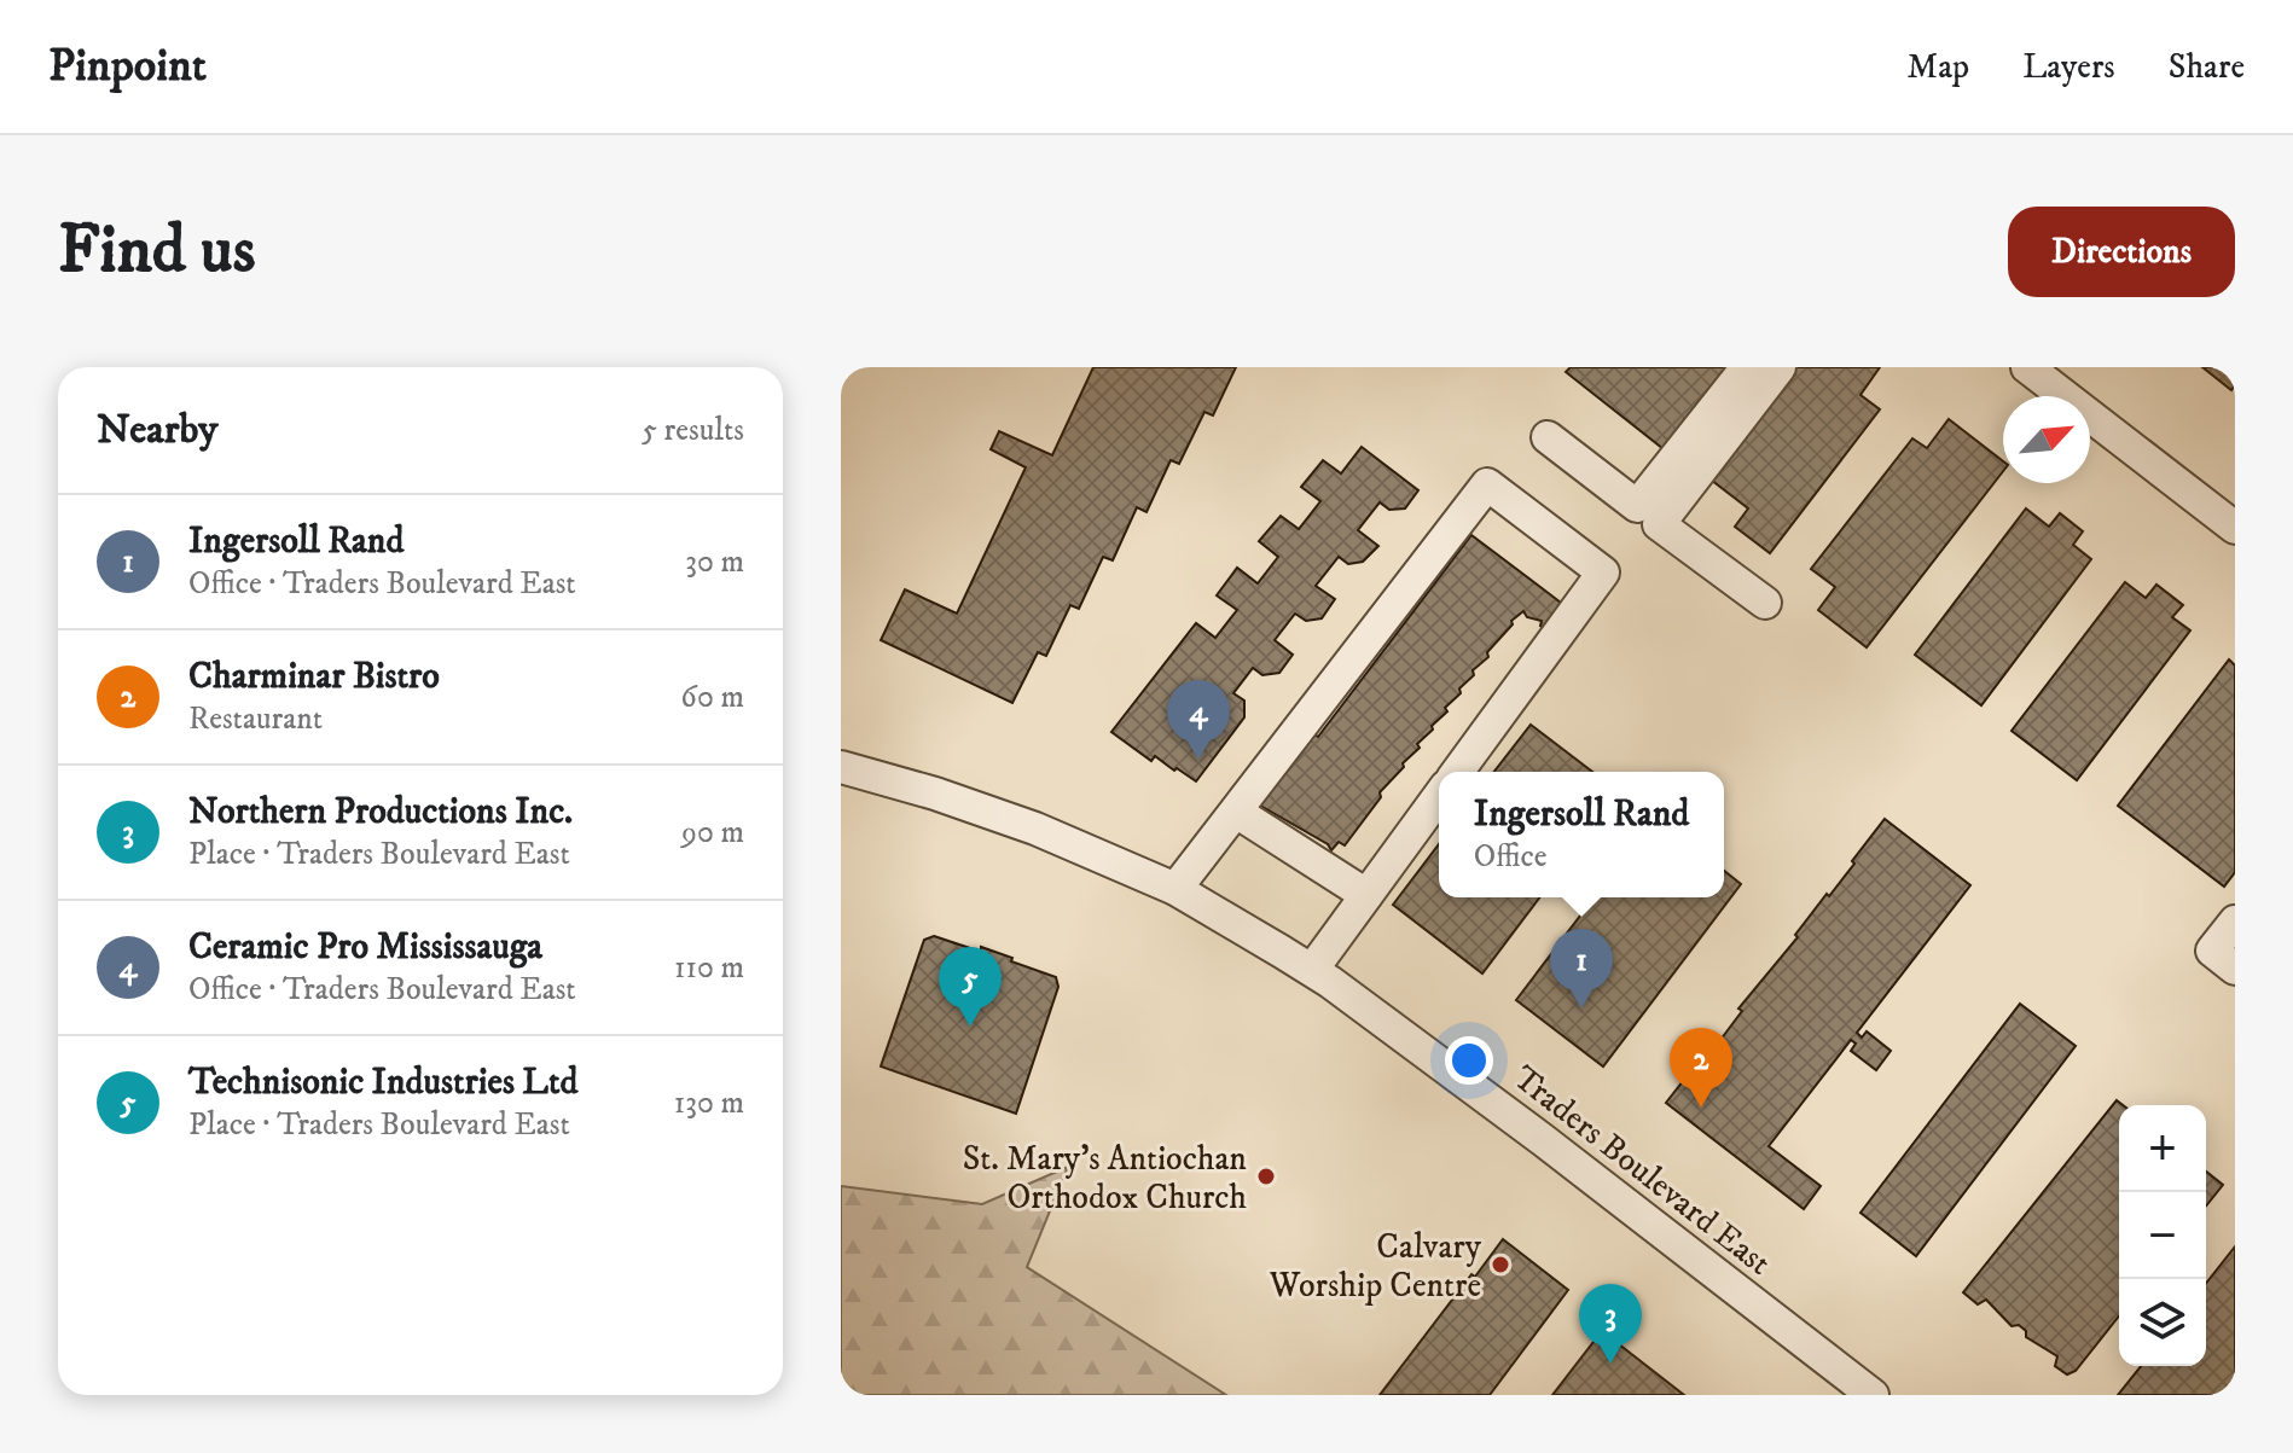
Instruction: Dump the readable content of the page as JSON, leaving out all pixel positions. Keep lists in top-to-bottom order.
{
  "streets": {
    "street": ["Traders Boulevard East"]
  },
  "places": ["St. Mary’s Antiochan Orthodox Church", "Calvary Worship Centre"],
  "north": "top right",
  "page": {
    "header": "Pinpoint",
    "nav": ["Map", "Layers", "Share"],
    "buttons": "Directions",
    "title": "Find us",
    "heading": ["Nearby", "5 results"],
    "list": [
      {
        "mark": "1",
        "name": "Ingersoll Rand",
        "note": "Office · Traders Boulevard East",
        "value": "30 m"
      },
      {
        "mark": "2",
        "name": "Charminar Bistro",
        "note": "Restaurant",
        "value": "60 m"
      },
      {
        "mark": "3",
        "name": "Northern Productions Inc.",
        "note": "Place · Traders Boulevard East",
        "value": "90 m"
      },
      {
        "mark": "4",
        "name": "Ceramic Pro Mississauga",
        "note": "Office · Traders Boulevard East",
        "value": "110 m"
      },
      {
        "mark": "5",
        "name": "Technisonic Industries Ltd",
        "note": "Place · Traders Boulevard East",
        "value": "130 m"
      }
    ],
    "pins": [
      "4",
      "1",
      "5",
      "2",
      "3"
    ],
    "popup": ["Ingersoll Rand", "Office"],
    "map_buttons": ["+", "−"]
  }
}
